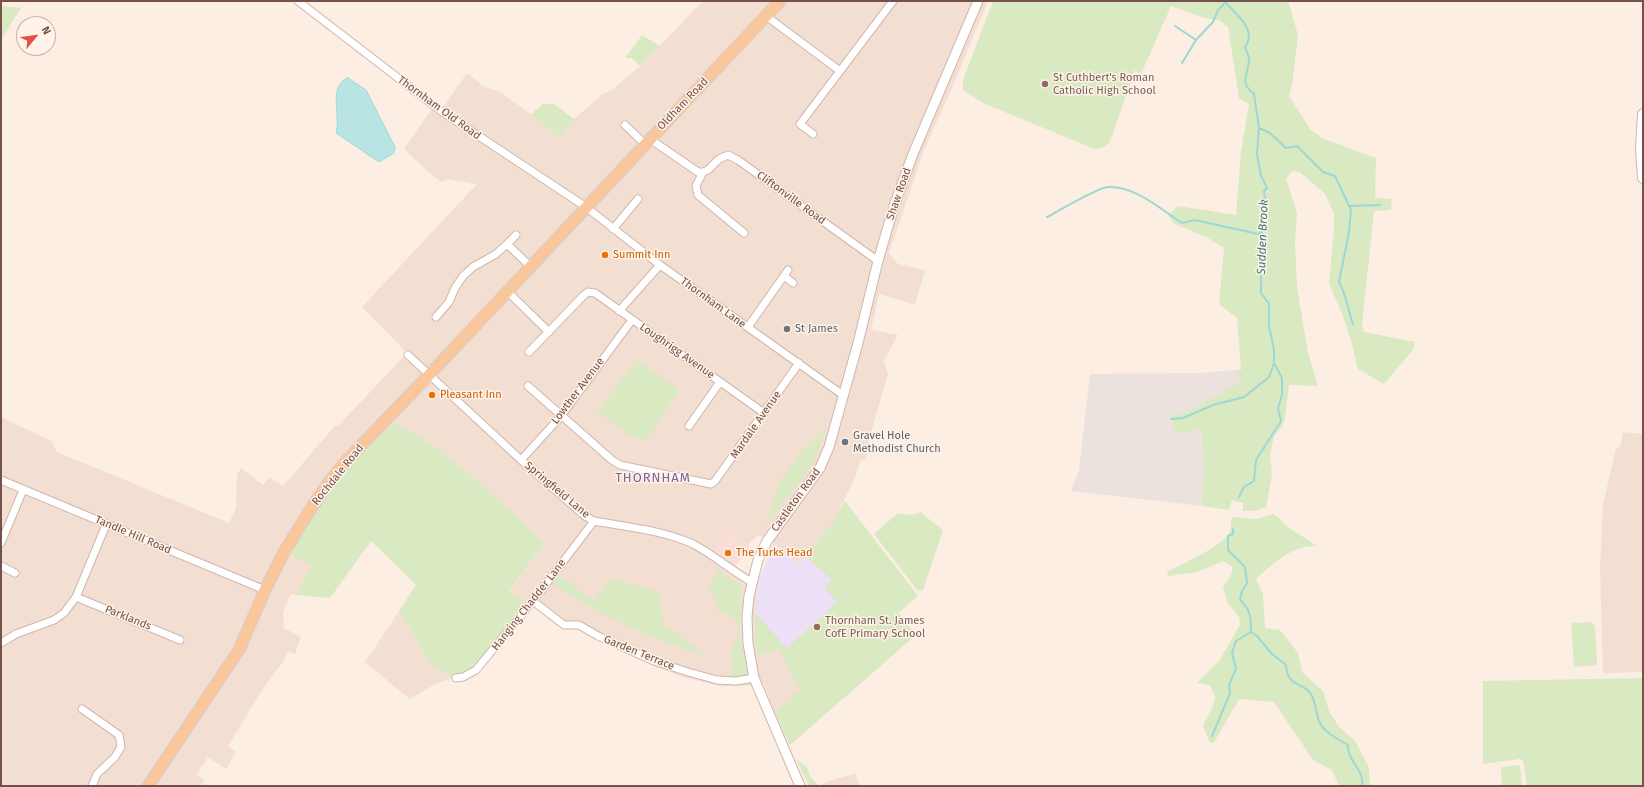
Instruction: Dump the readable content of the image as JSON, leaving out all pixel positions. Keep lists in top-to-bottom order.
{
  "streets": {
    "main road": ["Oldham Road", "Rochdale Road"],
    "street": [
      "Thornham Old Road",
      "Shaw Road",
      "Cliftonville Road",
      "Thornham Lane",
      "Loughrigg Avenue",
      "Lowther Avenue",
      "Mardale Avenue",
      "Springfield Lane",
      "Castleton Road",
      "Tandle Hill Road",
      "Hanging Chadder Lane",
      "Parklands",
      "Garden Terrace"
    ]
  },
  "crossings": [
    ["Oldham Road", "Thornham Old Road"],
    ["Oldham Road", "Thornham Lane"],
    ["Oldham Road", "Rochdale Road"],
    ["Thornham Old Road", "Thornham Lane"],
    ["Thornham Old Road", "Rochdale Road"],
    ["Shaw Road", "Cliftonville Road"],
    ["Shaw Road", "Thornham Lane"],
    ["Shaw Road", "Castleton Road"],
    ["Thornham Lane", "Mardale Avenue"],
    ["Thornham Lane", "Rochdale Road"],
    ["Thornham Lane", "Castleton Road"],
    ["Loughrigg Avenue", "Lowther Avenue"],
    ["Loughrigg Avenue", "Mardale Avenue"],
    ["Lowther Avenue", "Mardale Avenue"],
    ["Lowther Avenue", "Springfield Lane"],
    ["Rochdale Road", "Springfield Lane"],
    ["Rochdale Road", "Tandle Hill Road"],
    ["Springfield Lane", "Castleton Road"],
    ["Springfield Lane", "Hanging Chadder Lane"],
    ["Castleton Road", "Garden Terrace"],
    ["Hanging Chadder Lane", "Garden Terrace"]
  ],
  "districts": ["THORNHAM"],
  "water": ["Sudden Brook"],
  "places": [
    "St Cuthbert's Roman Catholic High School",
    "Summit Inn",
    "St James",
    "Pleasant Inn",
    "Gravel Hole Methodist Church",
    "The Turks Head",
    "Thornham St. James CofE Primary School"
  ],
  "north": "top right"
}
